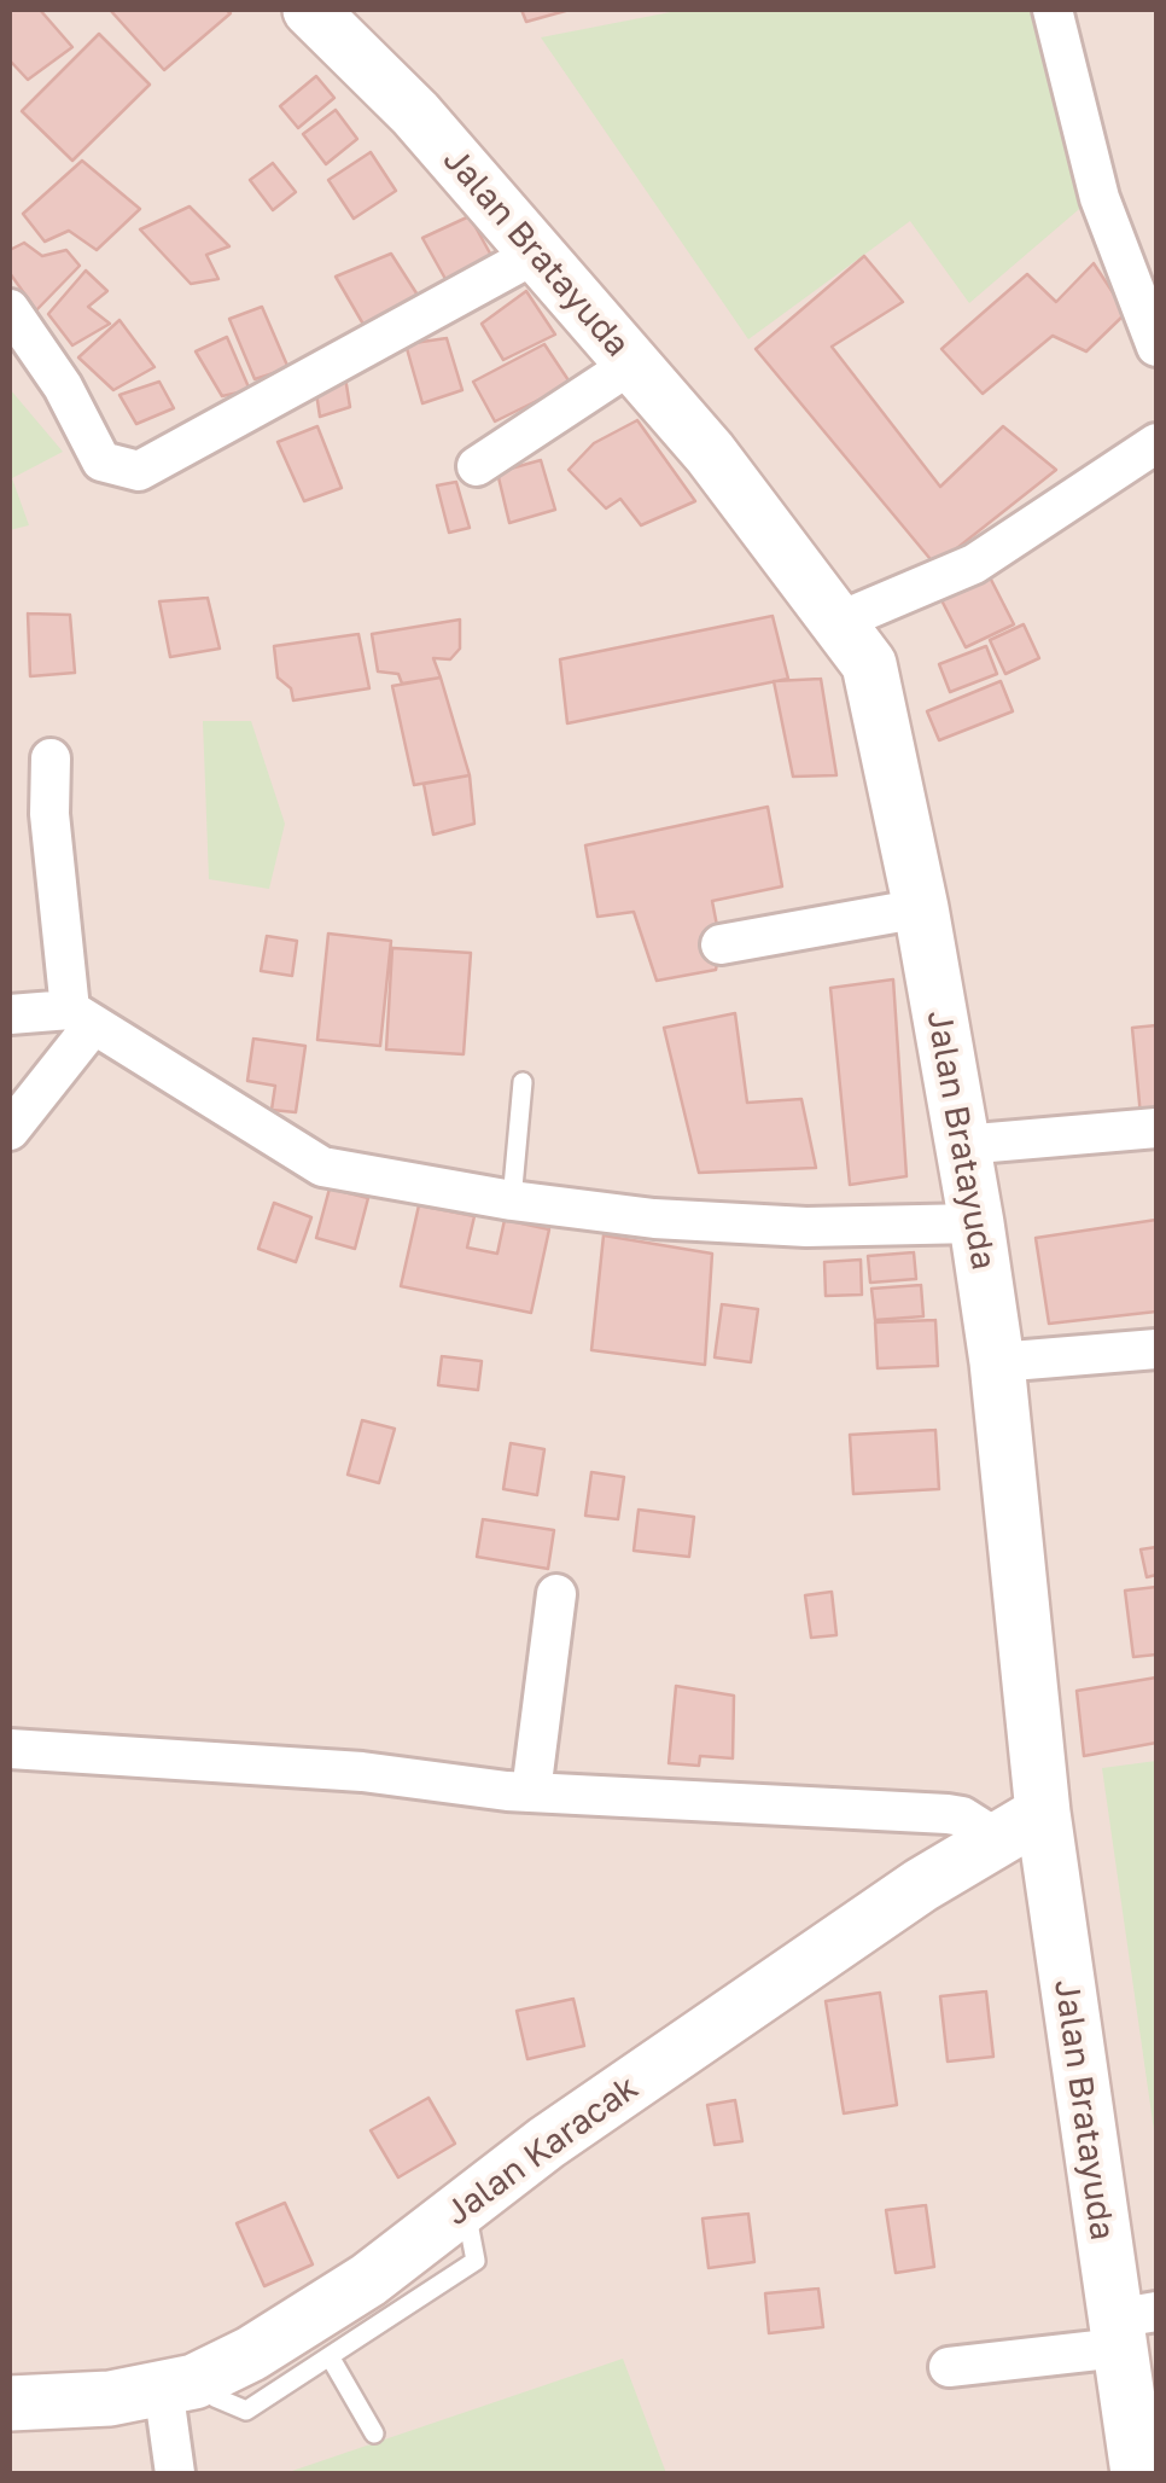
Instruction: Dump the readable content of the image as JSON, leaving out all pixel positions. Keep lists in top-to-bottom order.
{
  "streets": {
    "street": ["Jalan Bratayuda", "Jalan Karacak"]
  },
  "crossings": [
    ["Jalan Bratayuda", "Jalan Karacak"]
  ]
}
